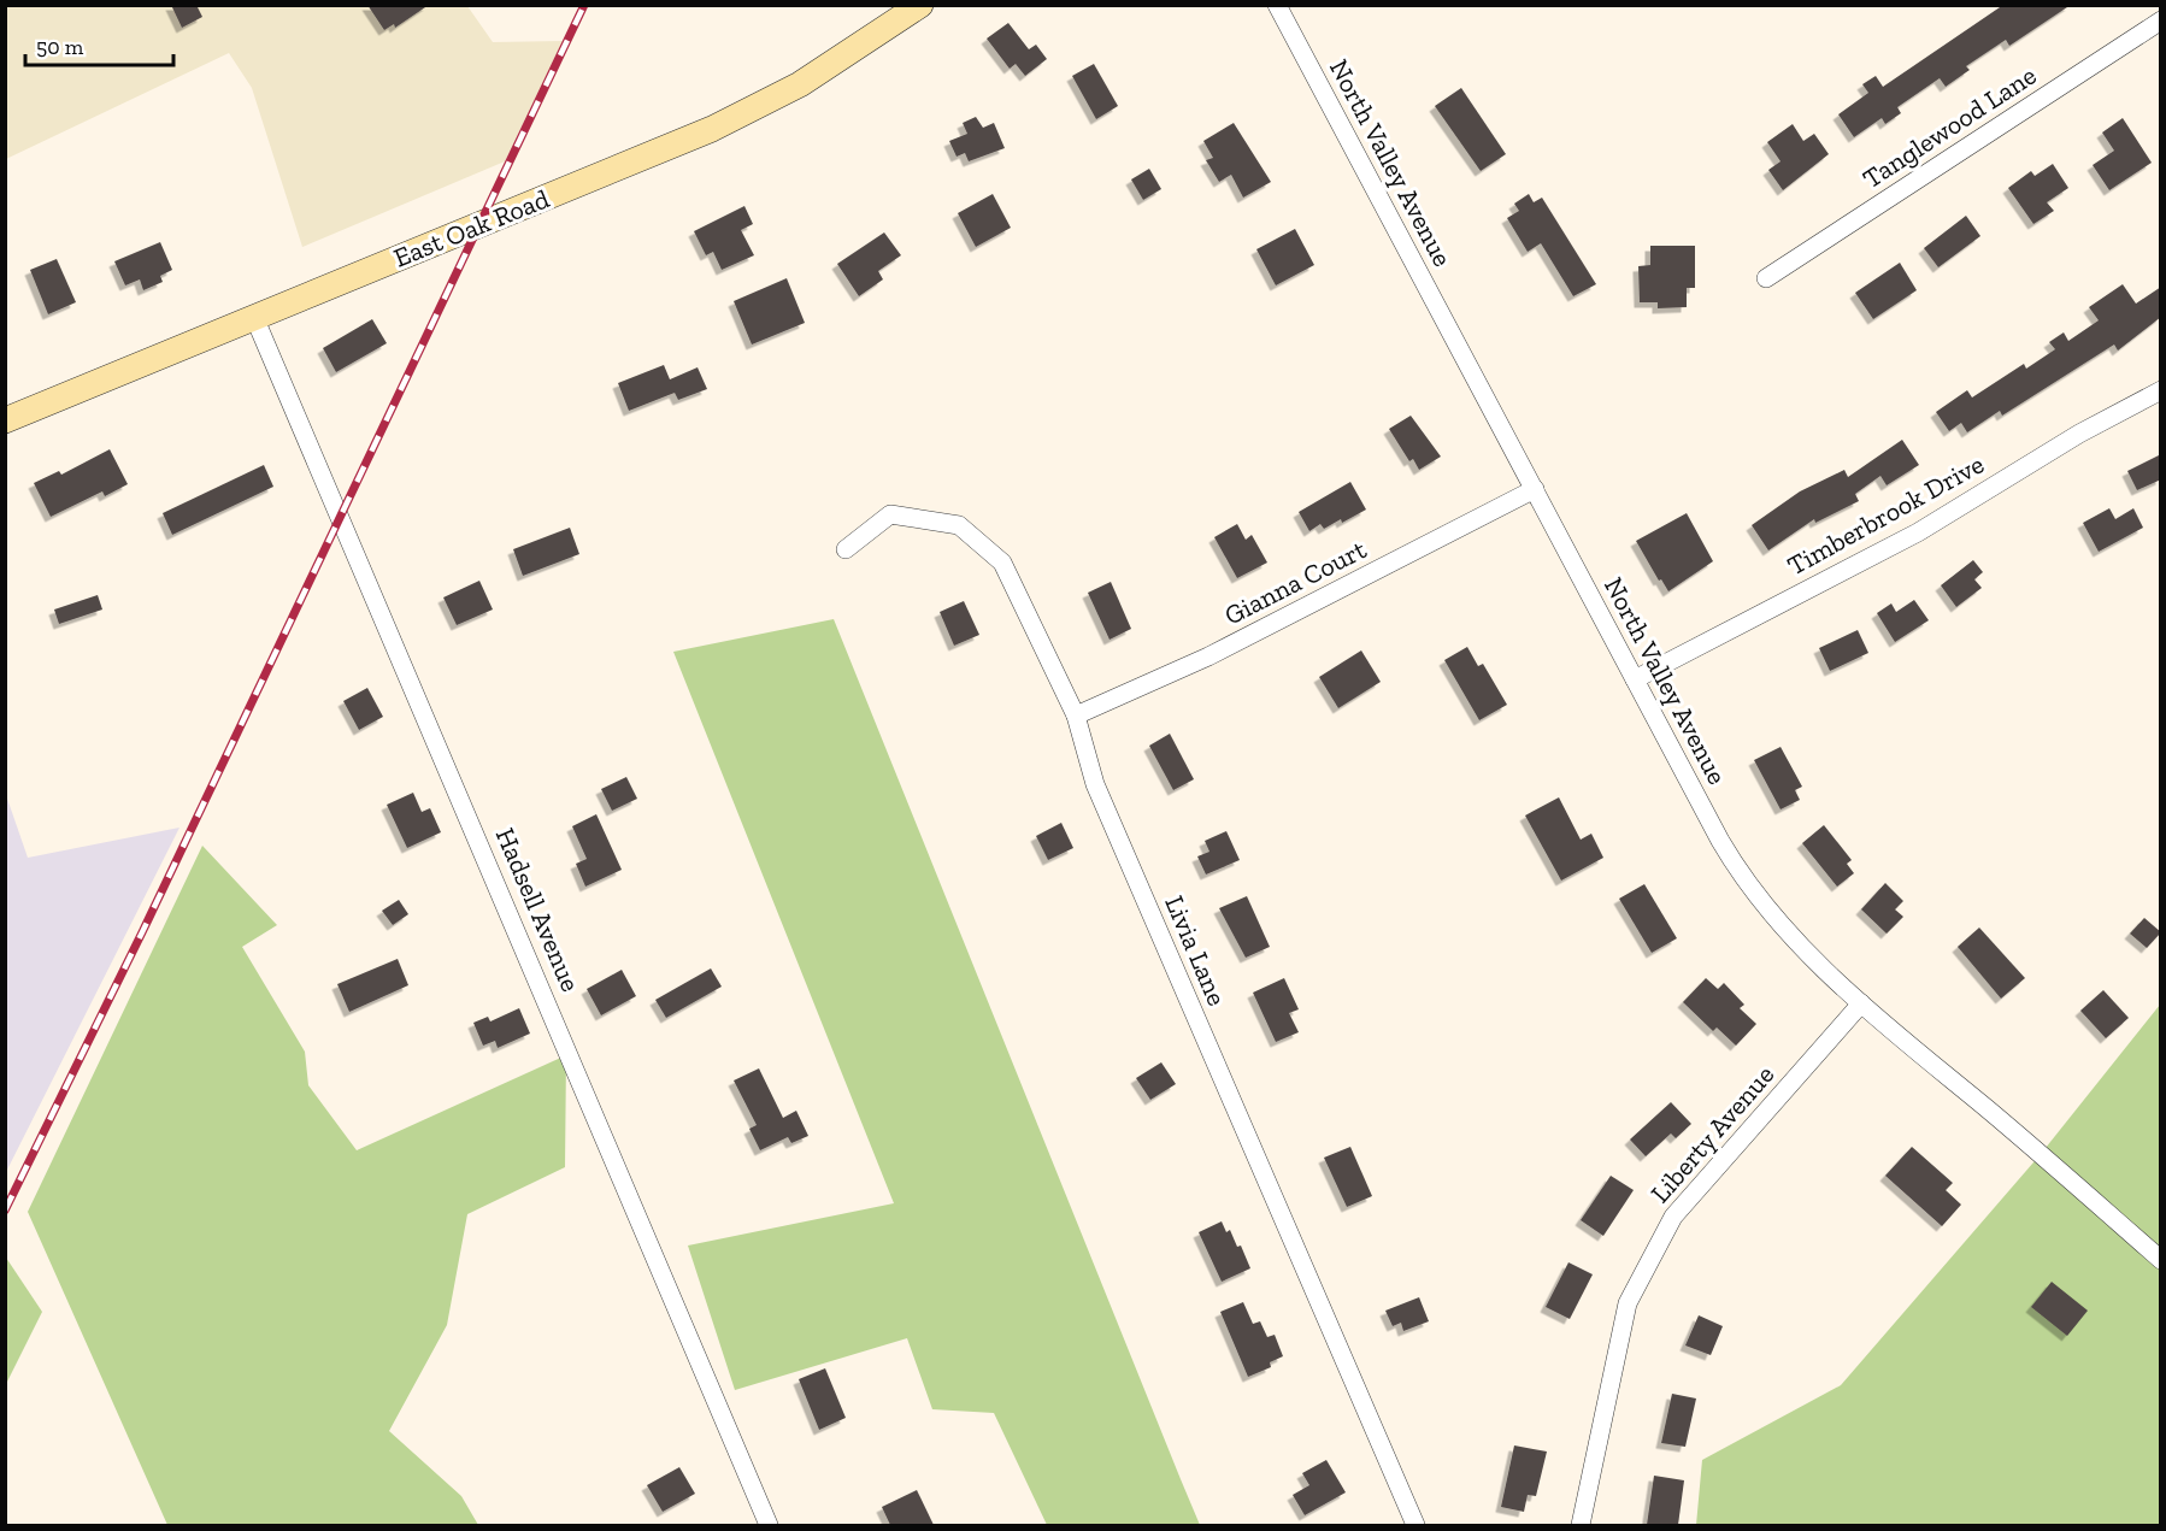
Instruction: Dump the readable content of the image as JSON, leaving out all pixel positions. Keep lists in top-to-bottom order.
{
  "streets": {
    "street": [
      "Tanglewood Lane",
      "North Valley Avenue",
      "East Oak Road",
      "Timberbrook Drive",
      "Gianna Court",
      "Hadsell Avenue",
      "Livia Lane",
      "Liberty Avenue"
    ]
  },
  "crossings": [
    ["North Valley Avenue", "Timberbrook Drive"],
    ["North Valley Avenue", "Gianna Court"],
    ["North Valley Avenue", "Liberty Avenue"],
    ["East Oak Road", "Hadsell Avenue"],
    ["Gianna Court", "Livia Lane"]
  ],
  "scale_bar": "50 m"
}
